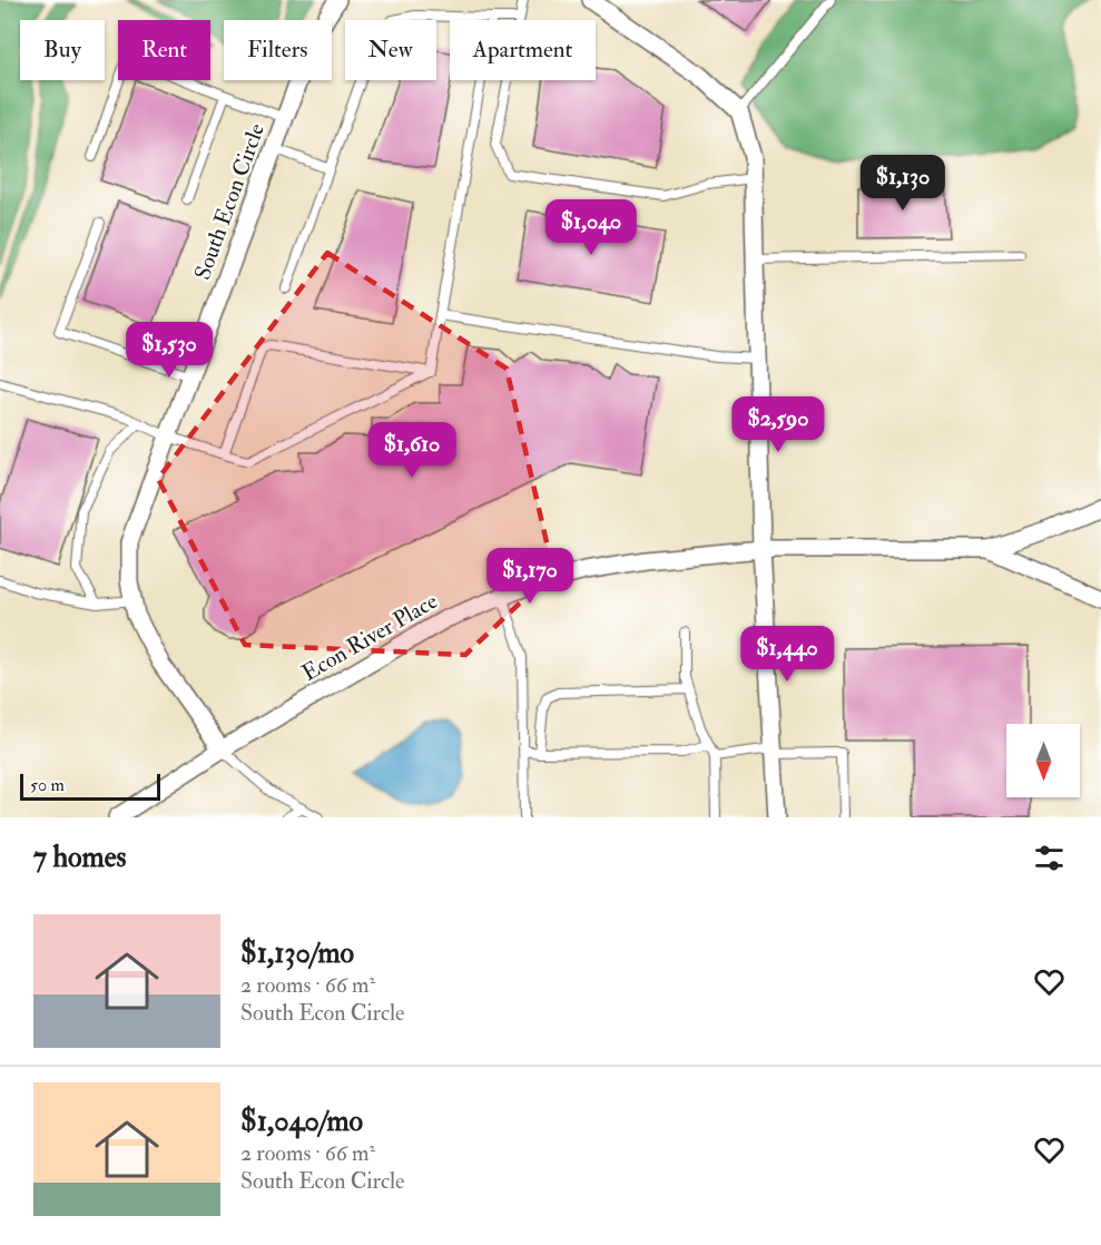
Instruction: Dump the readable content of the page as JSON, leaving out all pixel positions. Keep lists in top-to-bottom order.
{
  "streets": {
    "street": ["South Econ Circle", "Econ River Place"]
  },
  "crossings": [
    ["South Econ Circle", "Econ River Place"]
  ],
  "scale_bar": "50 m",
  "north": "bottom",
  "page": {
    "chip": [
      "Buy",
      "Rent",
      "Filters",
      "New",
      "Apartment"
    ],
    "price": [
      "$1,130",
      "$1,040",
      "$1,530",
      "$2,590",
      "$1,610",
      "$1,170",
      "$1,440"
    ],
    "scale": "50 m",
    "heading": "7 homes",
    "list": [
      {
        "name": "$1,130/mo",
        "note": "2 rooms · 66 m² · South Econ Circle"
      },
      {
        "name": "$1,040/mo",
        "note": "2 rooms · 66 m² · South Econ Circle"
      }
    ]
  }
}
